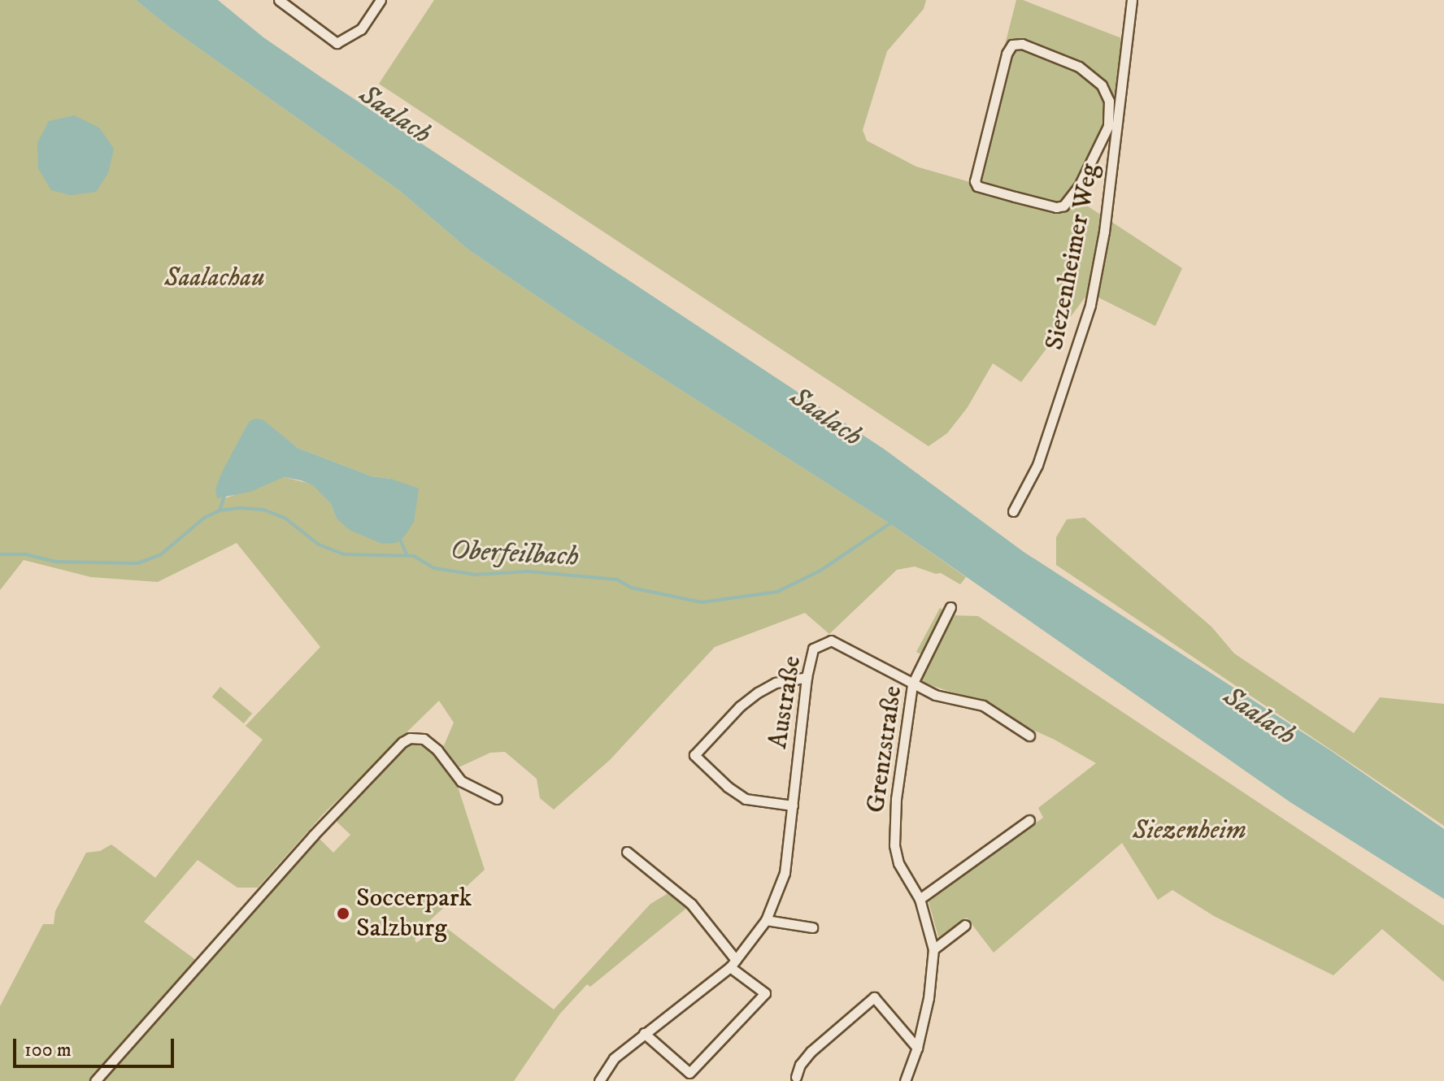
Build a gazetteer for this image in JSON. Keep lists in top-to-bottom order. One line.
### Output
{"streets":{"street":["Siezenheimer Weg","Austraße","Grenzstraße"]},"crossings":[["Austraße","Grenzstraße"]],"water":["Saalach","Oberfeilbach"],"parks":["Saalachau","Siezenheim"],"places":["Soccerpark Salzburg"],"scale_bar":"100 m"}
